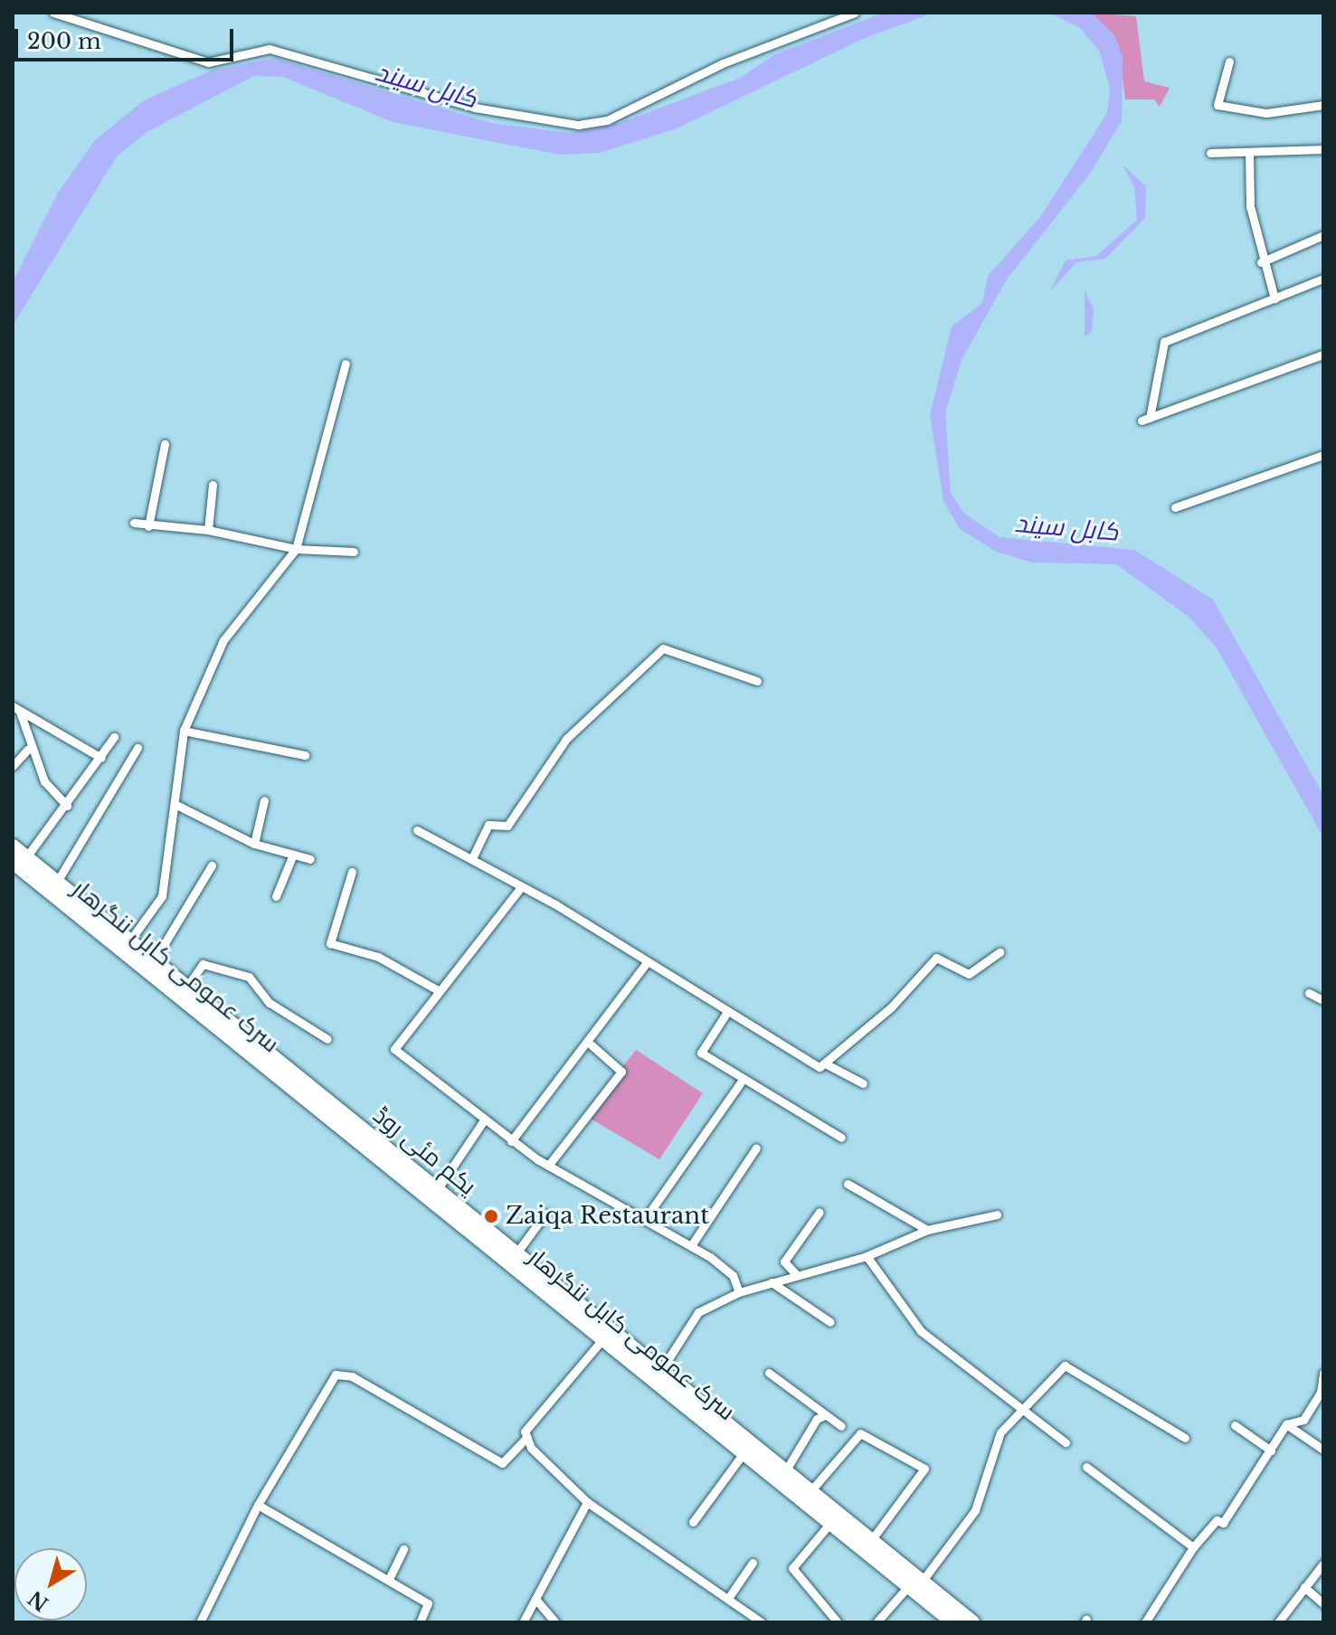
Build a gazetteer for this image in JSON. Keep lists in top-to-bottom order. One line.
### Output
{"streets":{"highway":["سرک عمومی کابل ننگرهار","یکم مئی روڈ"]},"crossings":[["سرک عمومی کابل ننگرهار","یکم مئی روڈ"]],"water":["کابل سيند"],"places":["Zaiqa Restaurant"],"scale_bar":"200 m","north":"bottom left"}
